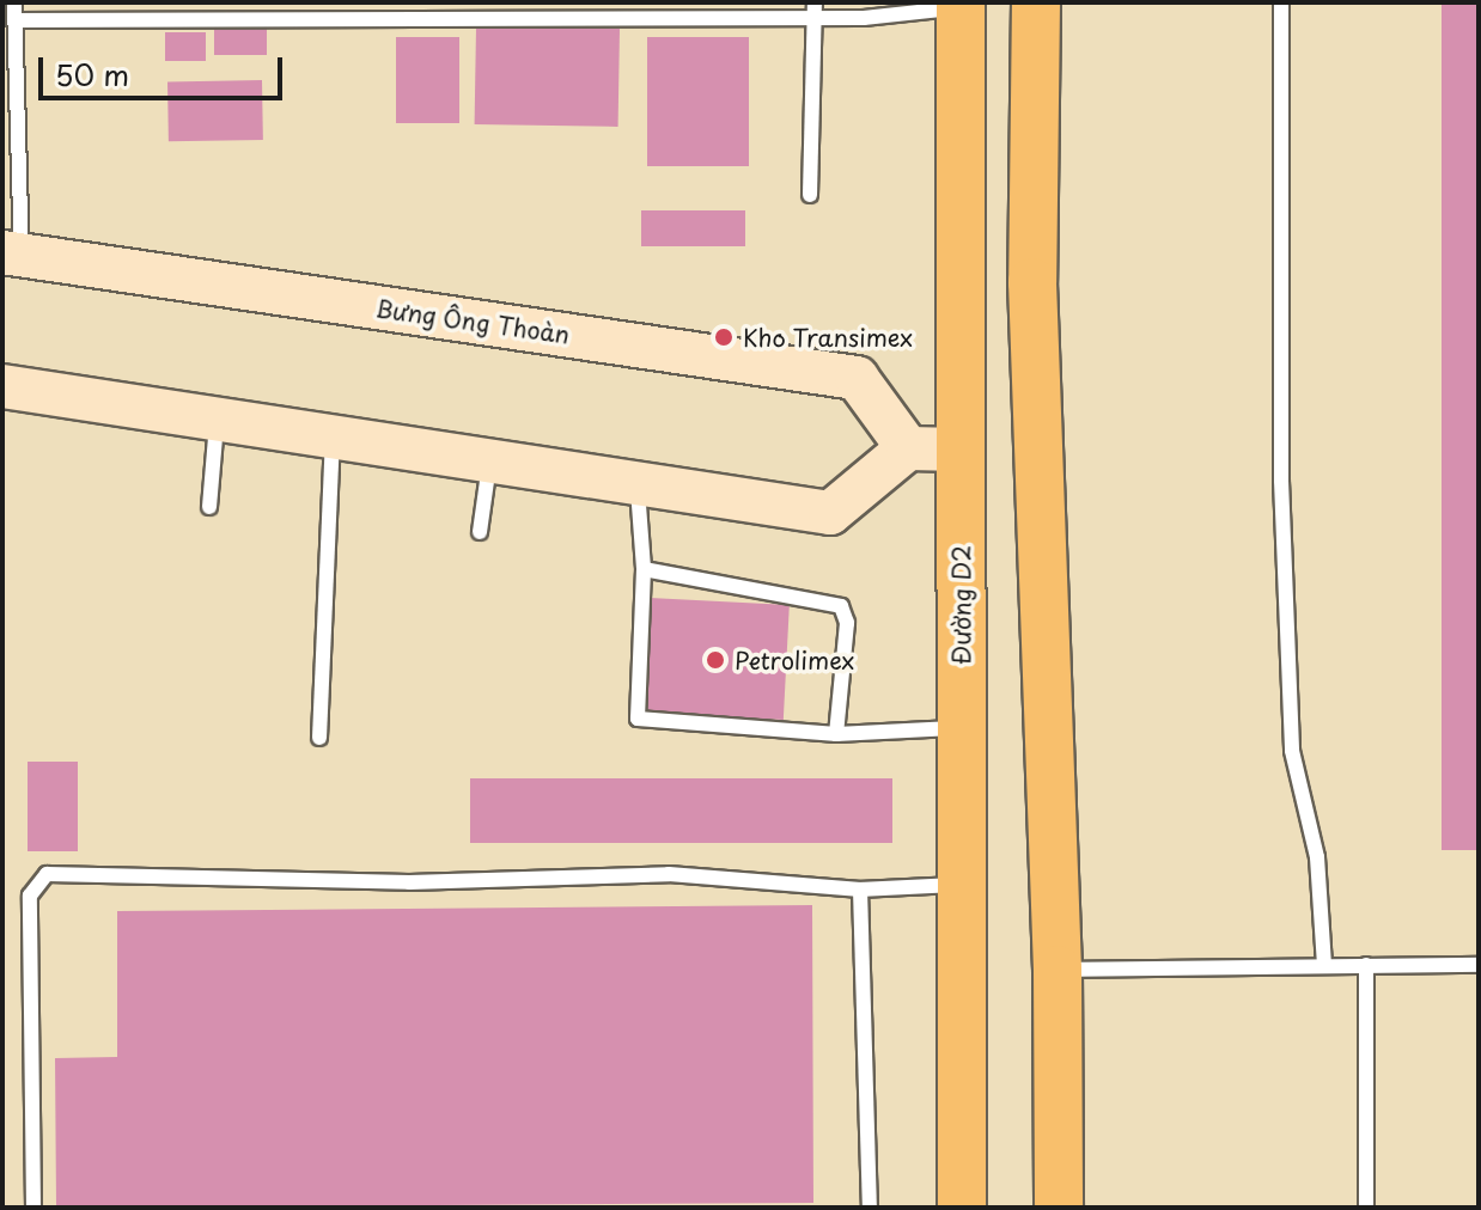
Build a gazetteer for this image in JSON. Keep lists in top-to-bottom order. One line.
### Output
{"streets":{"main road":["Đường D2"],"street":["Bưng Ông Thoàn"]},"places":["Kho Transimex","Petrolimex"],"scale_bar":"50 m"}
